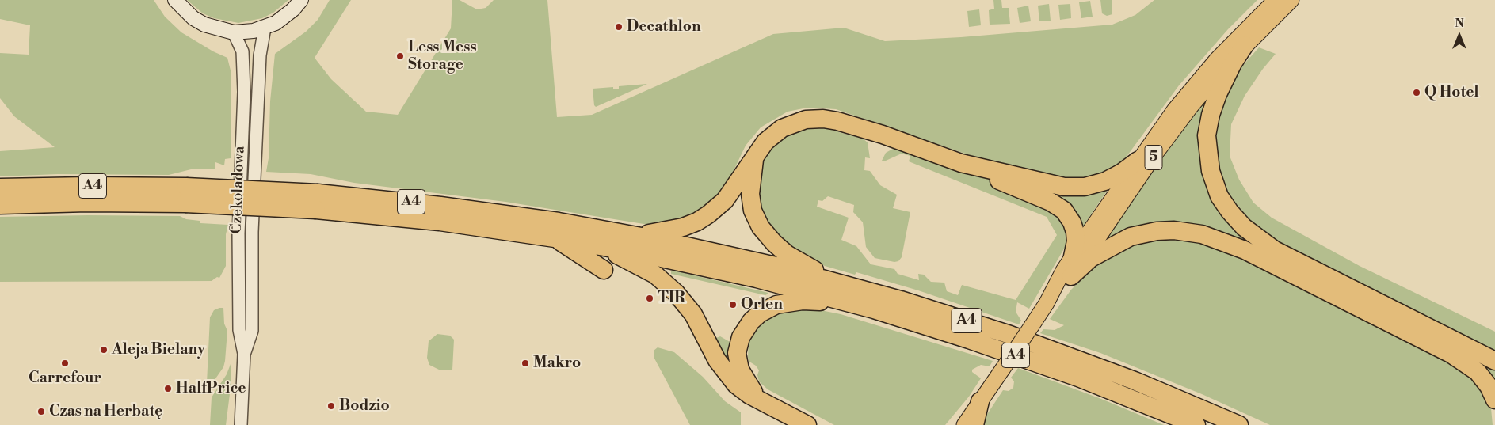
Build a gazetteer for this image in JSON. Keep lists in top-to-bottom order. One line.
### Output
{"streets":{"highway":["A4","А4"],"main road":["5"],"street":["Czekoladowa"]},"crossings":[["A4","А4"]],"places":["Decathlon","Less Mess Storage","Q Hotel","TIR","Orlen","Aleja Bielany","Carrefour","Makro","HalfPrice","Bodzio","Czas na Herbatę"],"north":"top"}
